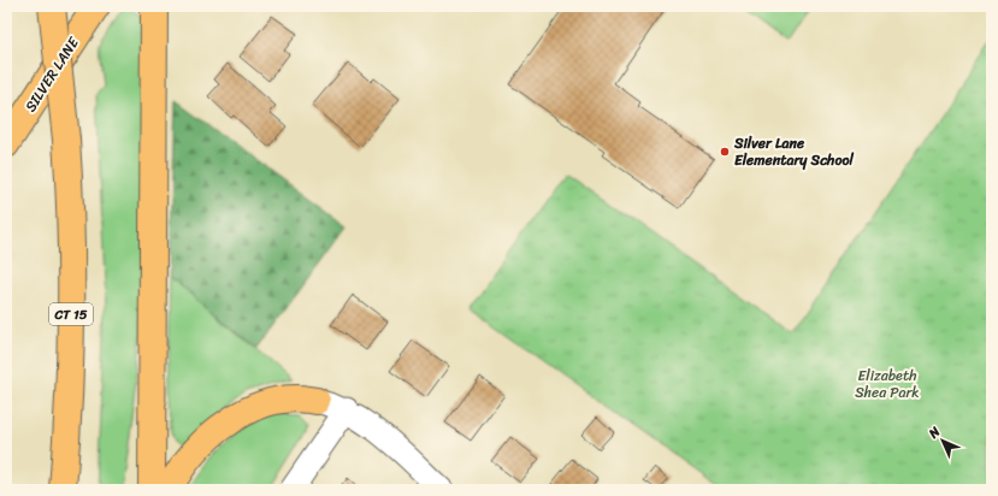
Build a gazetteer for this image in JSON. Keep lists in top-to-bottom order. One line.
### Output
{"streets":{"main road":["SILVER LANE","CT 15"]},"parks":["Elizabeth Shea Park"],"places":["Silver Lane Elementary School"],"north":"top left"}
